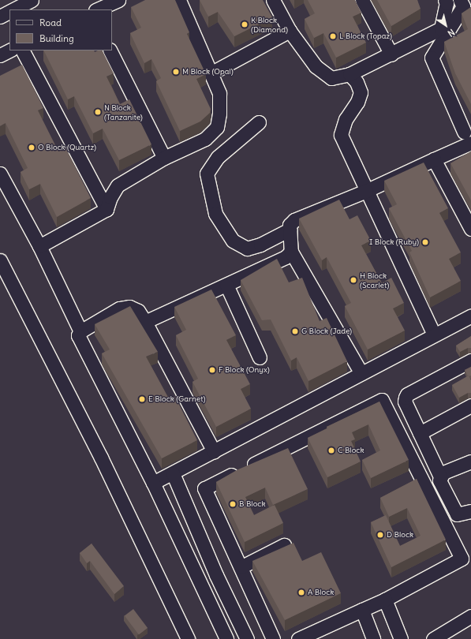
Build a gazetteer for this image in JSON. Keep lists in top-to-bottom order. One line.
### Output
{"places":["K Block (Diamond)","L Block (Topaz)","M Block (Opal)","N Block (Tanzanite)","O Block (Quartz)","I Block (Ruby)","H Block (Scarlet)","G Block (Jade)","F Block (Onyx)","E Block (Garnet)","C Block","B Block","D Block","A Block"],"legend":["Road","Building"],"north":"bottom right"}
